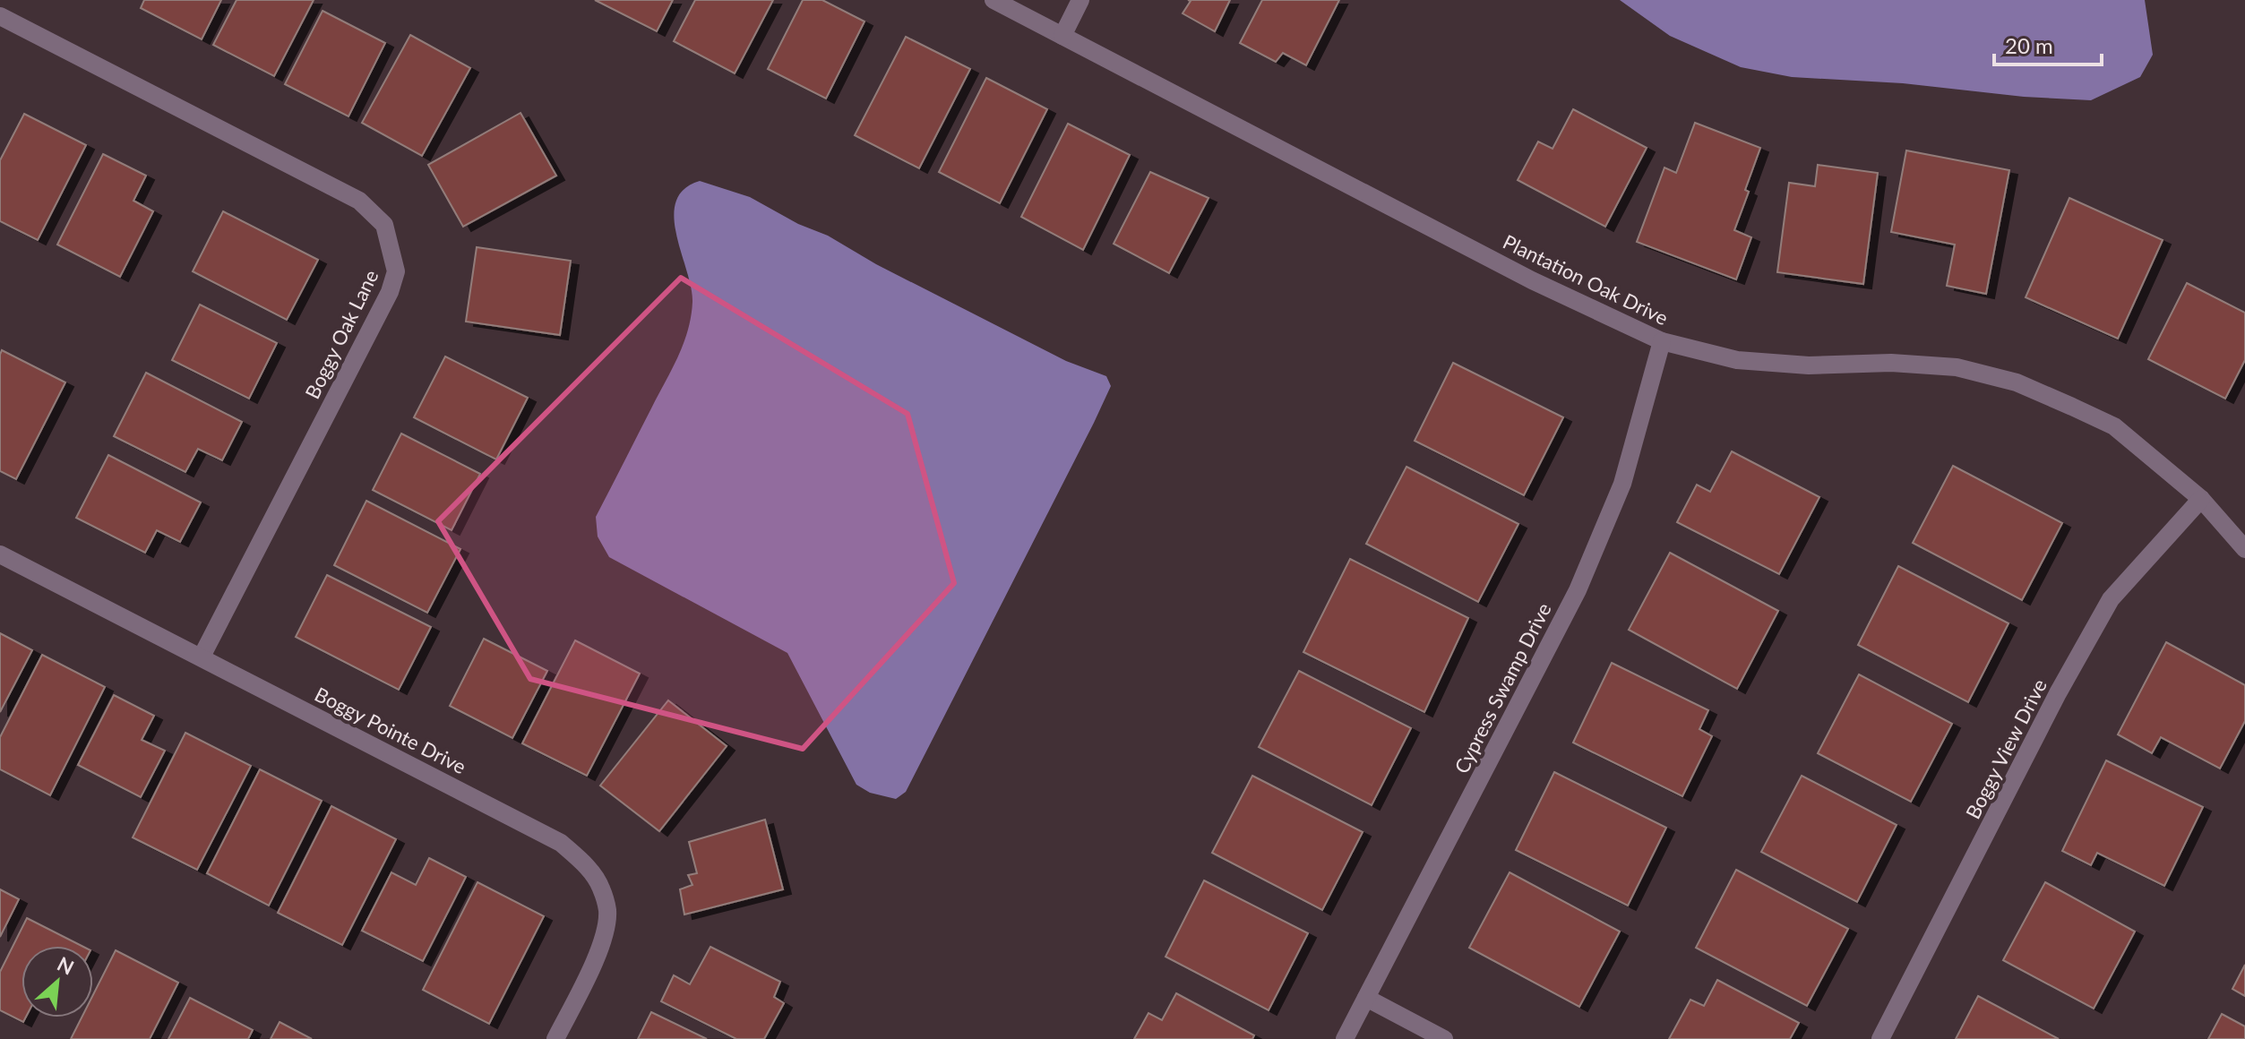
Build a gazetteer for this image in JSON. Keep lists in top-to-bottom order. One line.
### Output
{"streets":{"street":["Plantation Oak Drive","Boggy Oak Lane","Cypress Swamp Drive","Boggy Pointe Drive","Boggy View Drive"]},"crossings":[["Plantation Oak Drive","Cypress Swamp Drive"],["Plantation Oak Drive","Boggy View Drive"],["Boggy Oak Lane","Boggy Pointe Drive"]],"scale_bar":"20 m","north":"top right"}
